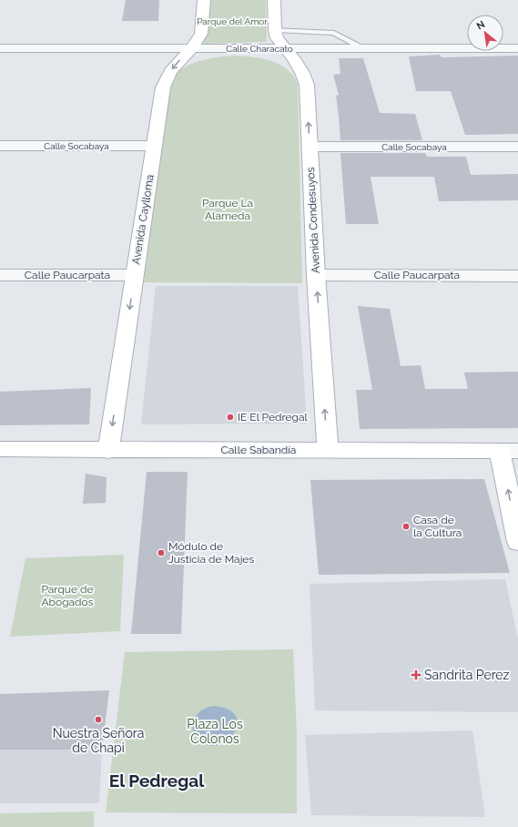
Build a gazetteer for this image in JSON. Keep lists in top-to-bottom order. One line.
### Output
{"streets":{"main road":["Avenida Caylloma","Avenida Condesuyos","Calle Sabandía"],"street":["Calle Characato","Calle Socabaya","Calle Paucarpata"]},"crossings":[["Calle Characato","Avenida Caylloma"],["Calle Characato","Avenida Condesuyos"],["Calle Socabaya","Avenida Caylloma"],["Calle Socabaya","Avenida Condesuyos"],["Avenida Caylloma","Calle Paucarpata"],["Avenida Caylloma","Calle Sabandía"],["Avenida Condesuyos","Calle Paucarpata"],["Avenida Condesuyos","Calle Sabandía"]],"one_way":["Avenida Caylloma","Avenida Condesuyos"],"districts":["El Pedregal"],"parks":["Parque del Amor","Parque La Alameda","Parque de Abogados","Plaza Los Colonos"],"places":{"other":["IE El Pedregal","Casa de la Cultura","Módulo de Justicia de Majes","Nuestra Señora de Chapi"],"health":["Sandrita Perez"]},"north":"top left"}
